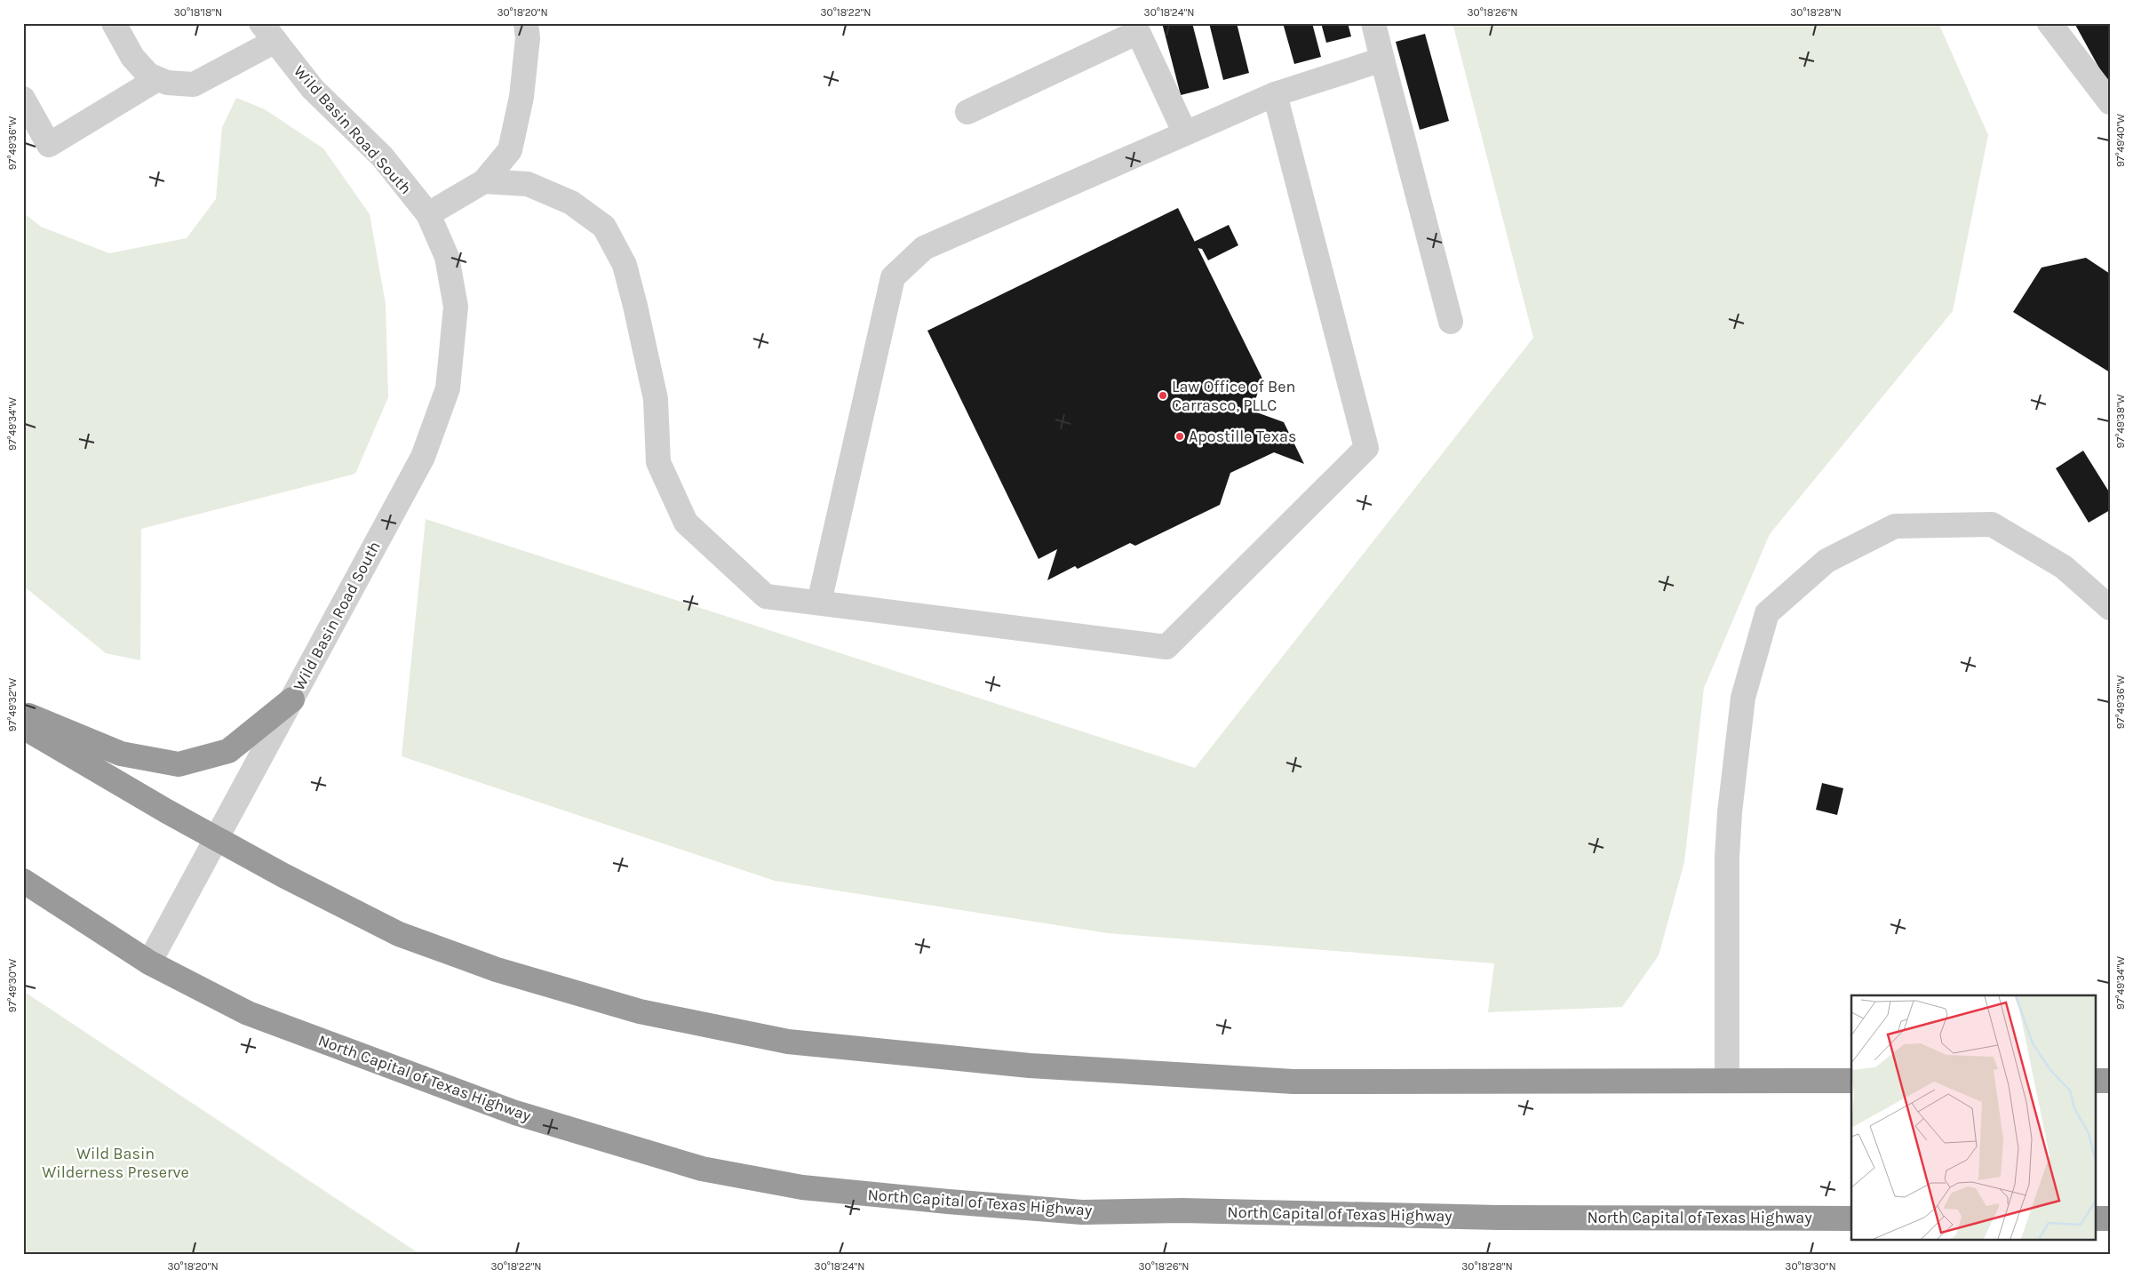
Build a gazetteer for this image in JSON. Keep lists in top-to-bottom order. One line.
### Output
{"streets":{"highway":["North Capital of Texas Highway"],"street":["Wild Basin Road South"]},"crossings":[["Wild Basin Road South","North Capital of Texas Highway"]],"parks":["Wild Basin Wilderness Preserve"],"places":["Law Office of Ben Carrasco, PLLC","Apostille Texas"],"coordinates":["30°18'18\"N","30°18'20\"N","30°18'22\"N","30°18'24\"N","30°18'26\"N","30°18'28\"N","97°49'40\"W","97°49'36\"W","97°49'38\"W","97°49'34\"W","97°49'32\"W","97°49'30\"W","30°18'30\"N"]}
